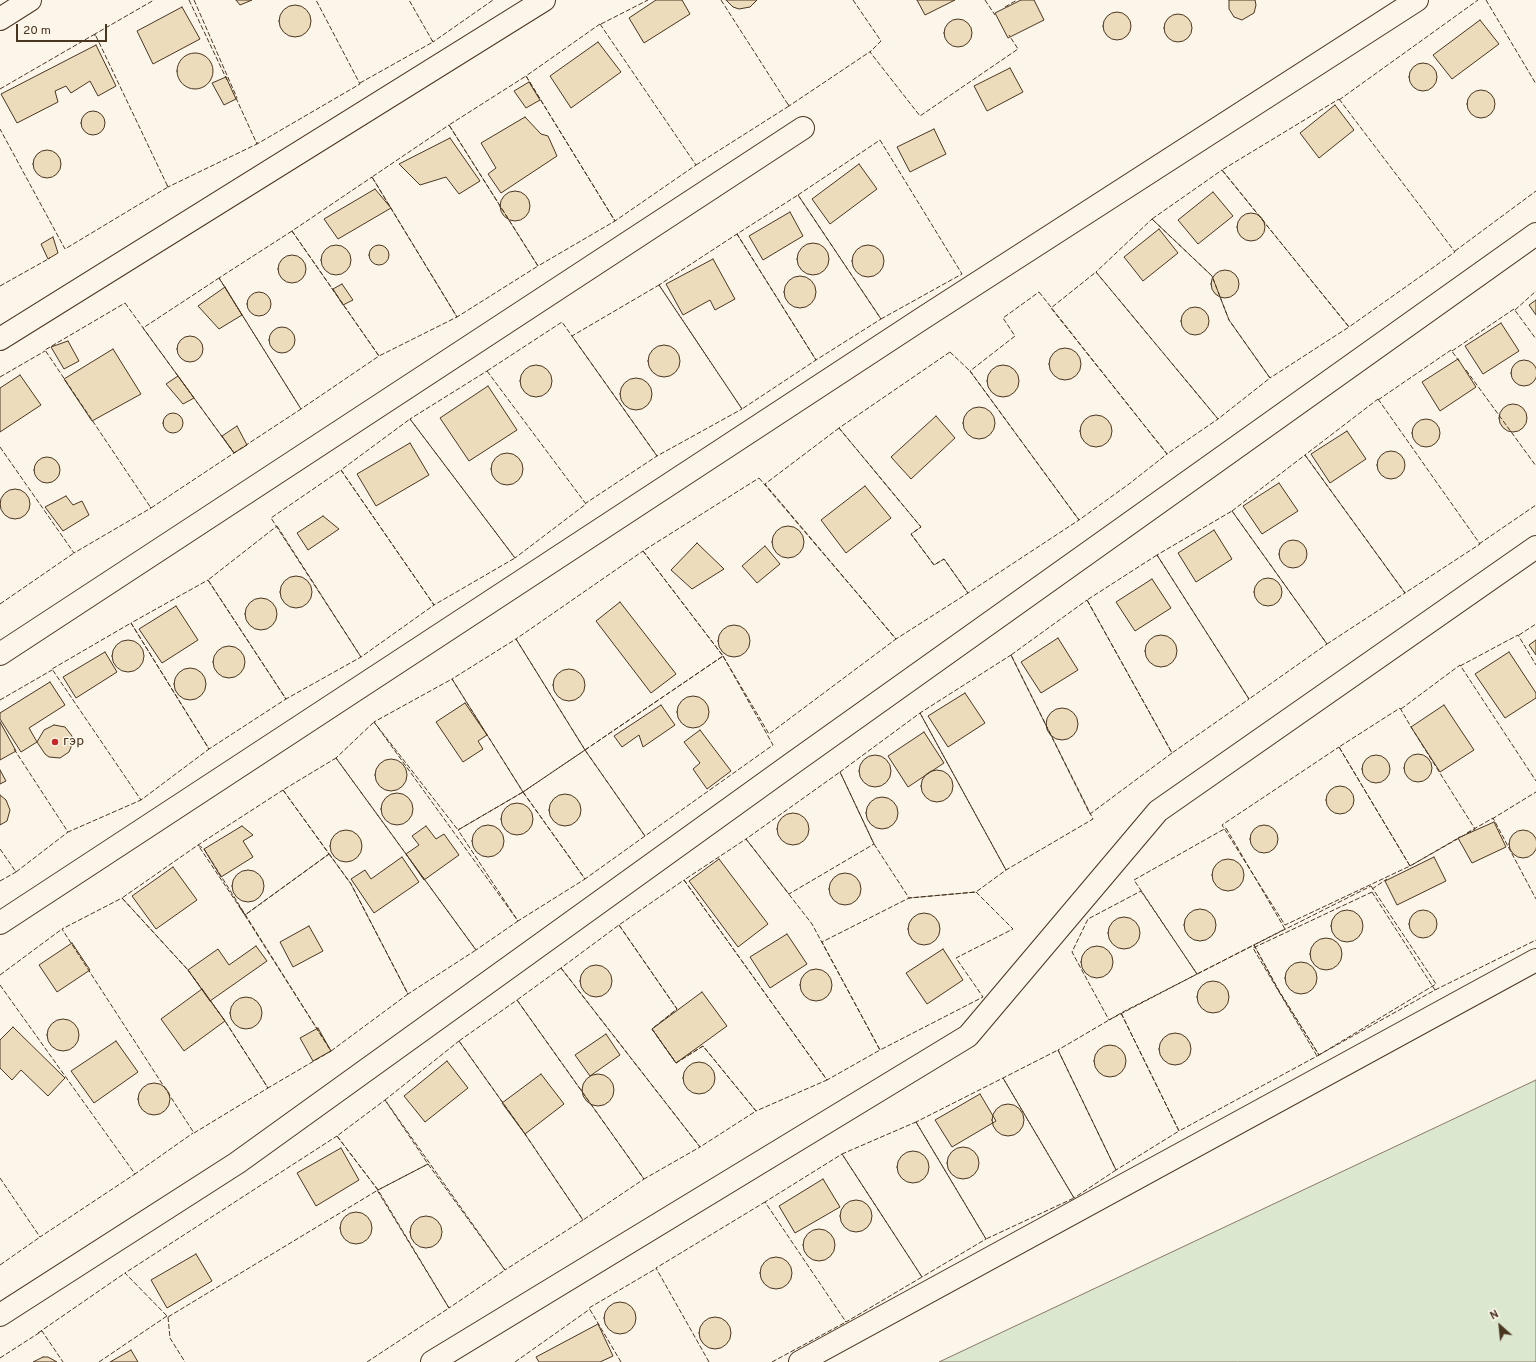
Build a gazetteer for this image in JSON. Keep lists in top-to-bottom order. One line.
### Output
{"places":["гэр"],"scale_bar":"20 m","north":"top left"}
